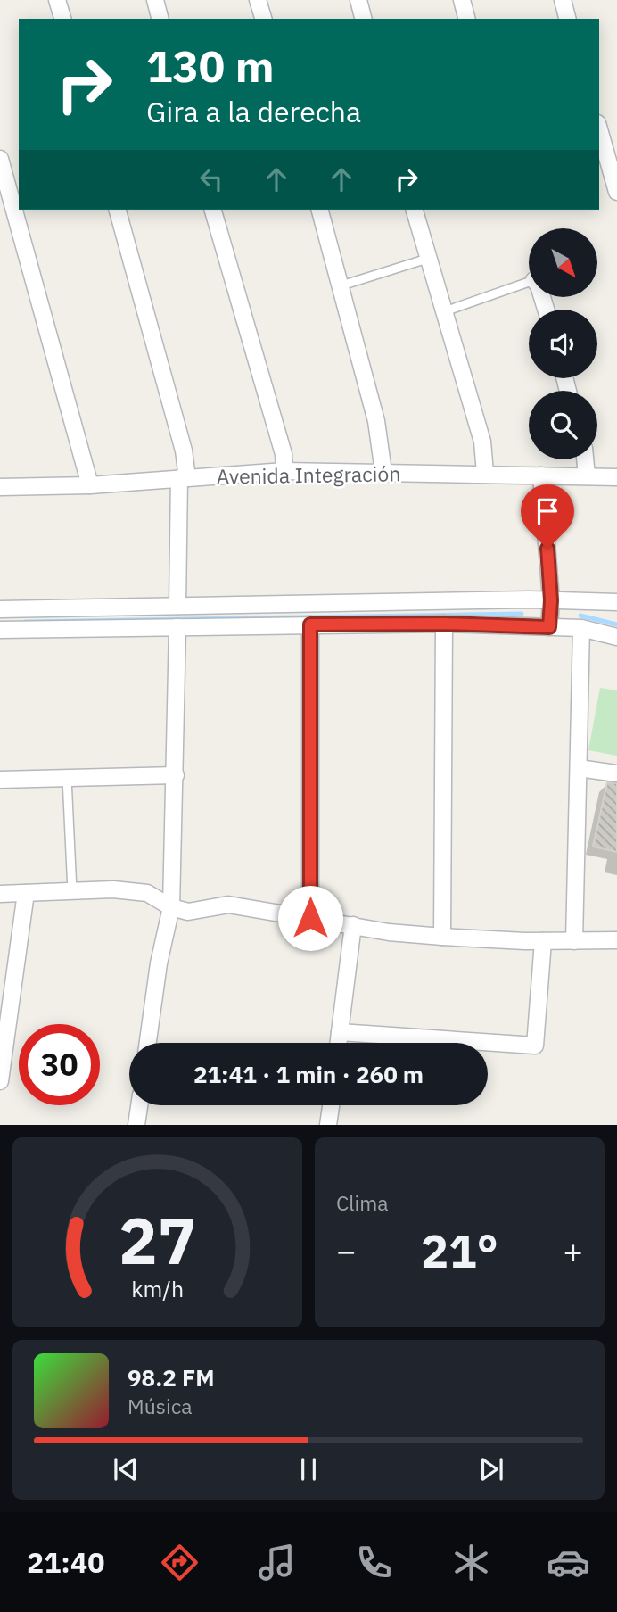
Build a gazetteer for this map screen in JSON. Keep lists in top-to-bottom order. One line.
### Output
{"streets":{"street":["Avenida Integración"]},"north":"bottom right","page":{"turn":["130 m","Gira a la derecha"],"limit":"30","trip":"21:41 · 1 min · 260 m","tile":"Clima","heat":["−","21°","+"],"song":["98.2 FM","Música"],"tabs":"21:40","gauge":["27","km/h"]}}
